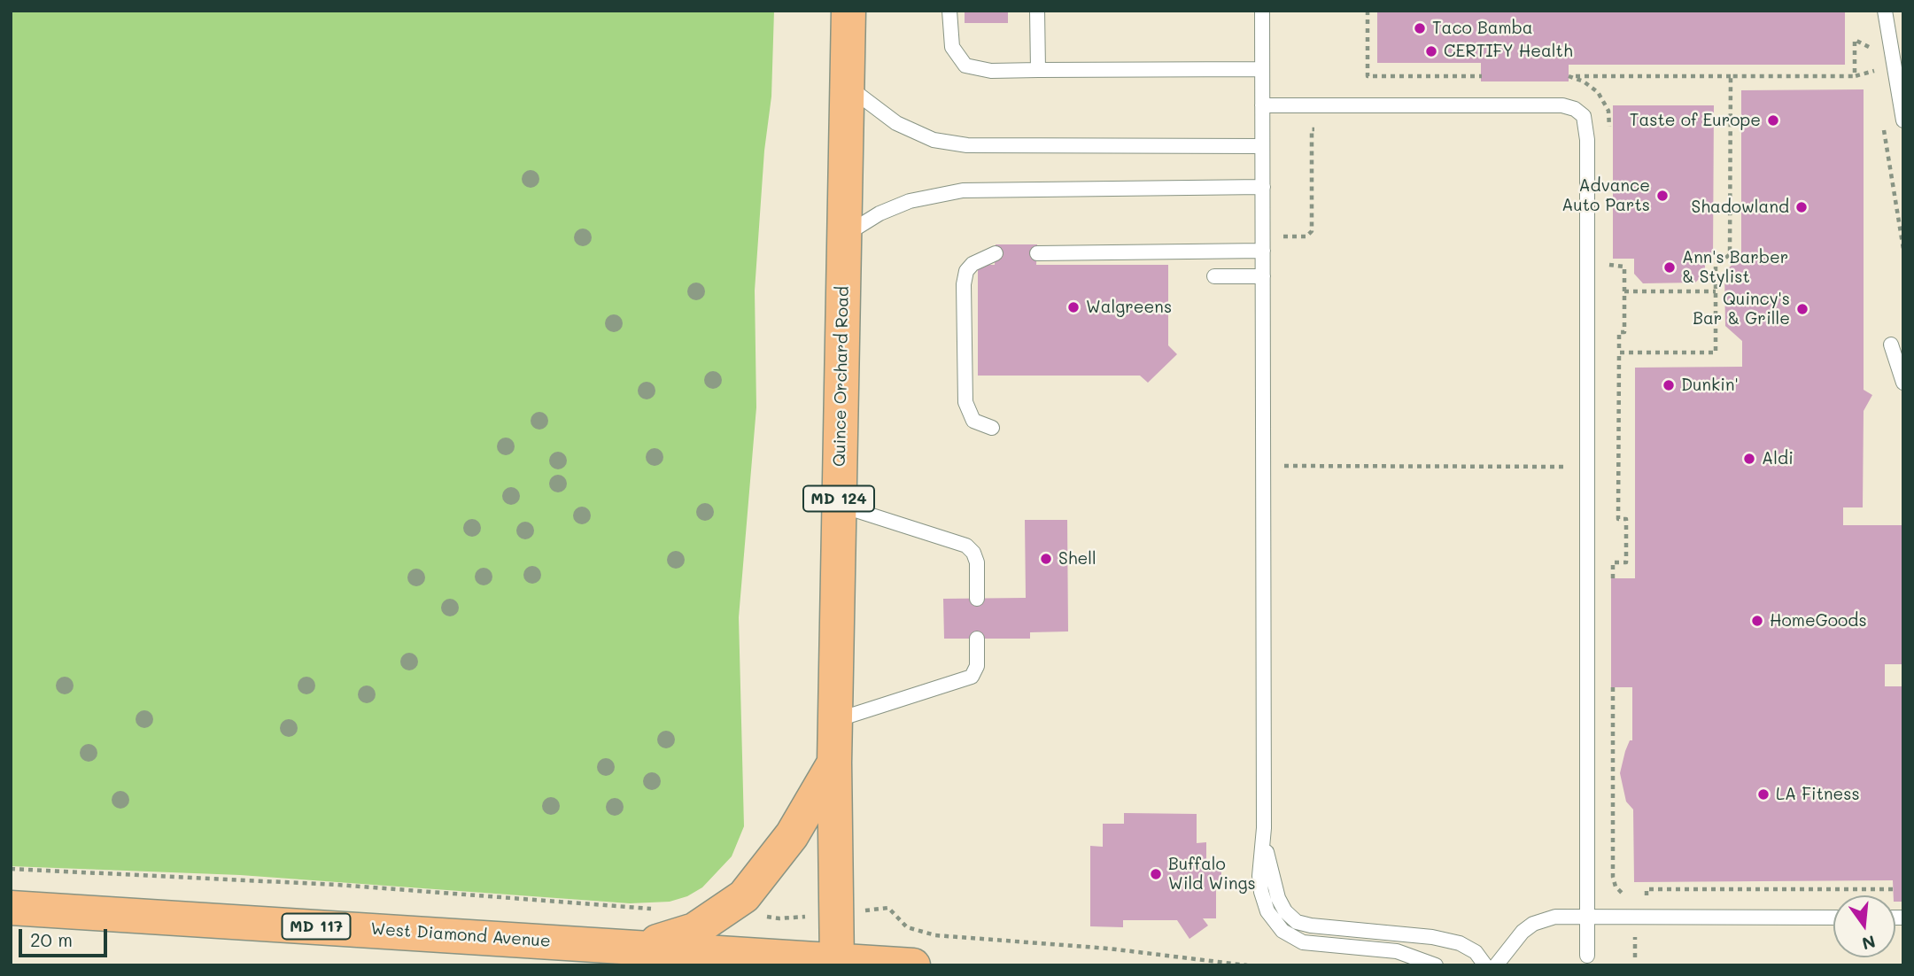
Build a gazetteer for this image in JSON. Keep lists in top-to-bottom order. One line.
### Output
{"streets":{"main road":["Quince Orchard Road","MD 124","MD 117","West Diamond Avenue"]},"crossings":[["Quince Orchard Road","MD 117"],["Quince Orchard Road","West Diamond Avenue"],["MD 117","West Diamond Avenue"]],"places":["Taco Bamba","CERTIFY Health","Taste of Europe","Advance Auto Parts","Shadowland","Ann's Barber & Stylist","Walgreens","Quincy's Bar & Grille","Dunkin'","Aldi","Shell","HomeGoods","LA Fitness","Buffalo Wild Wings"],"scale_bar":"20 m","north":"bottom"}
